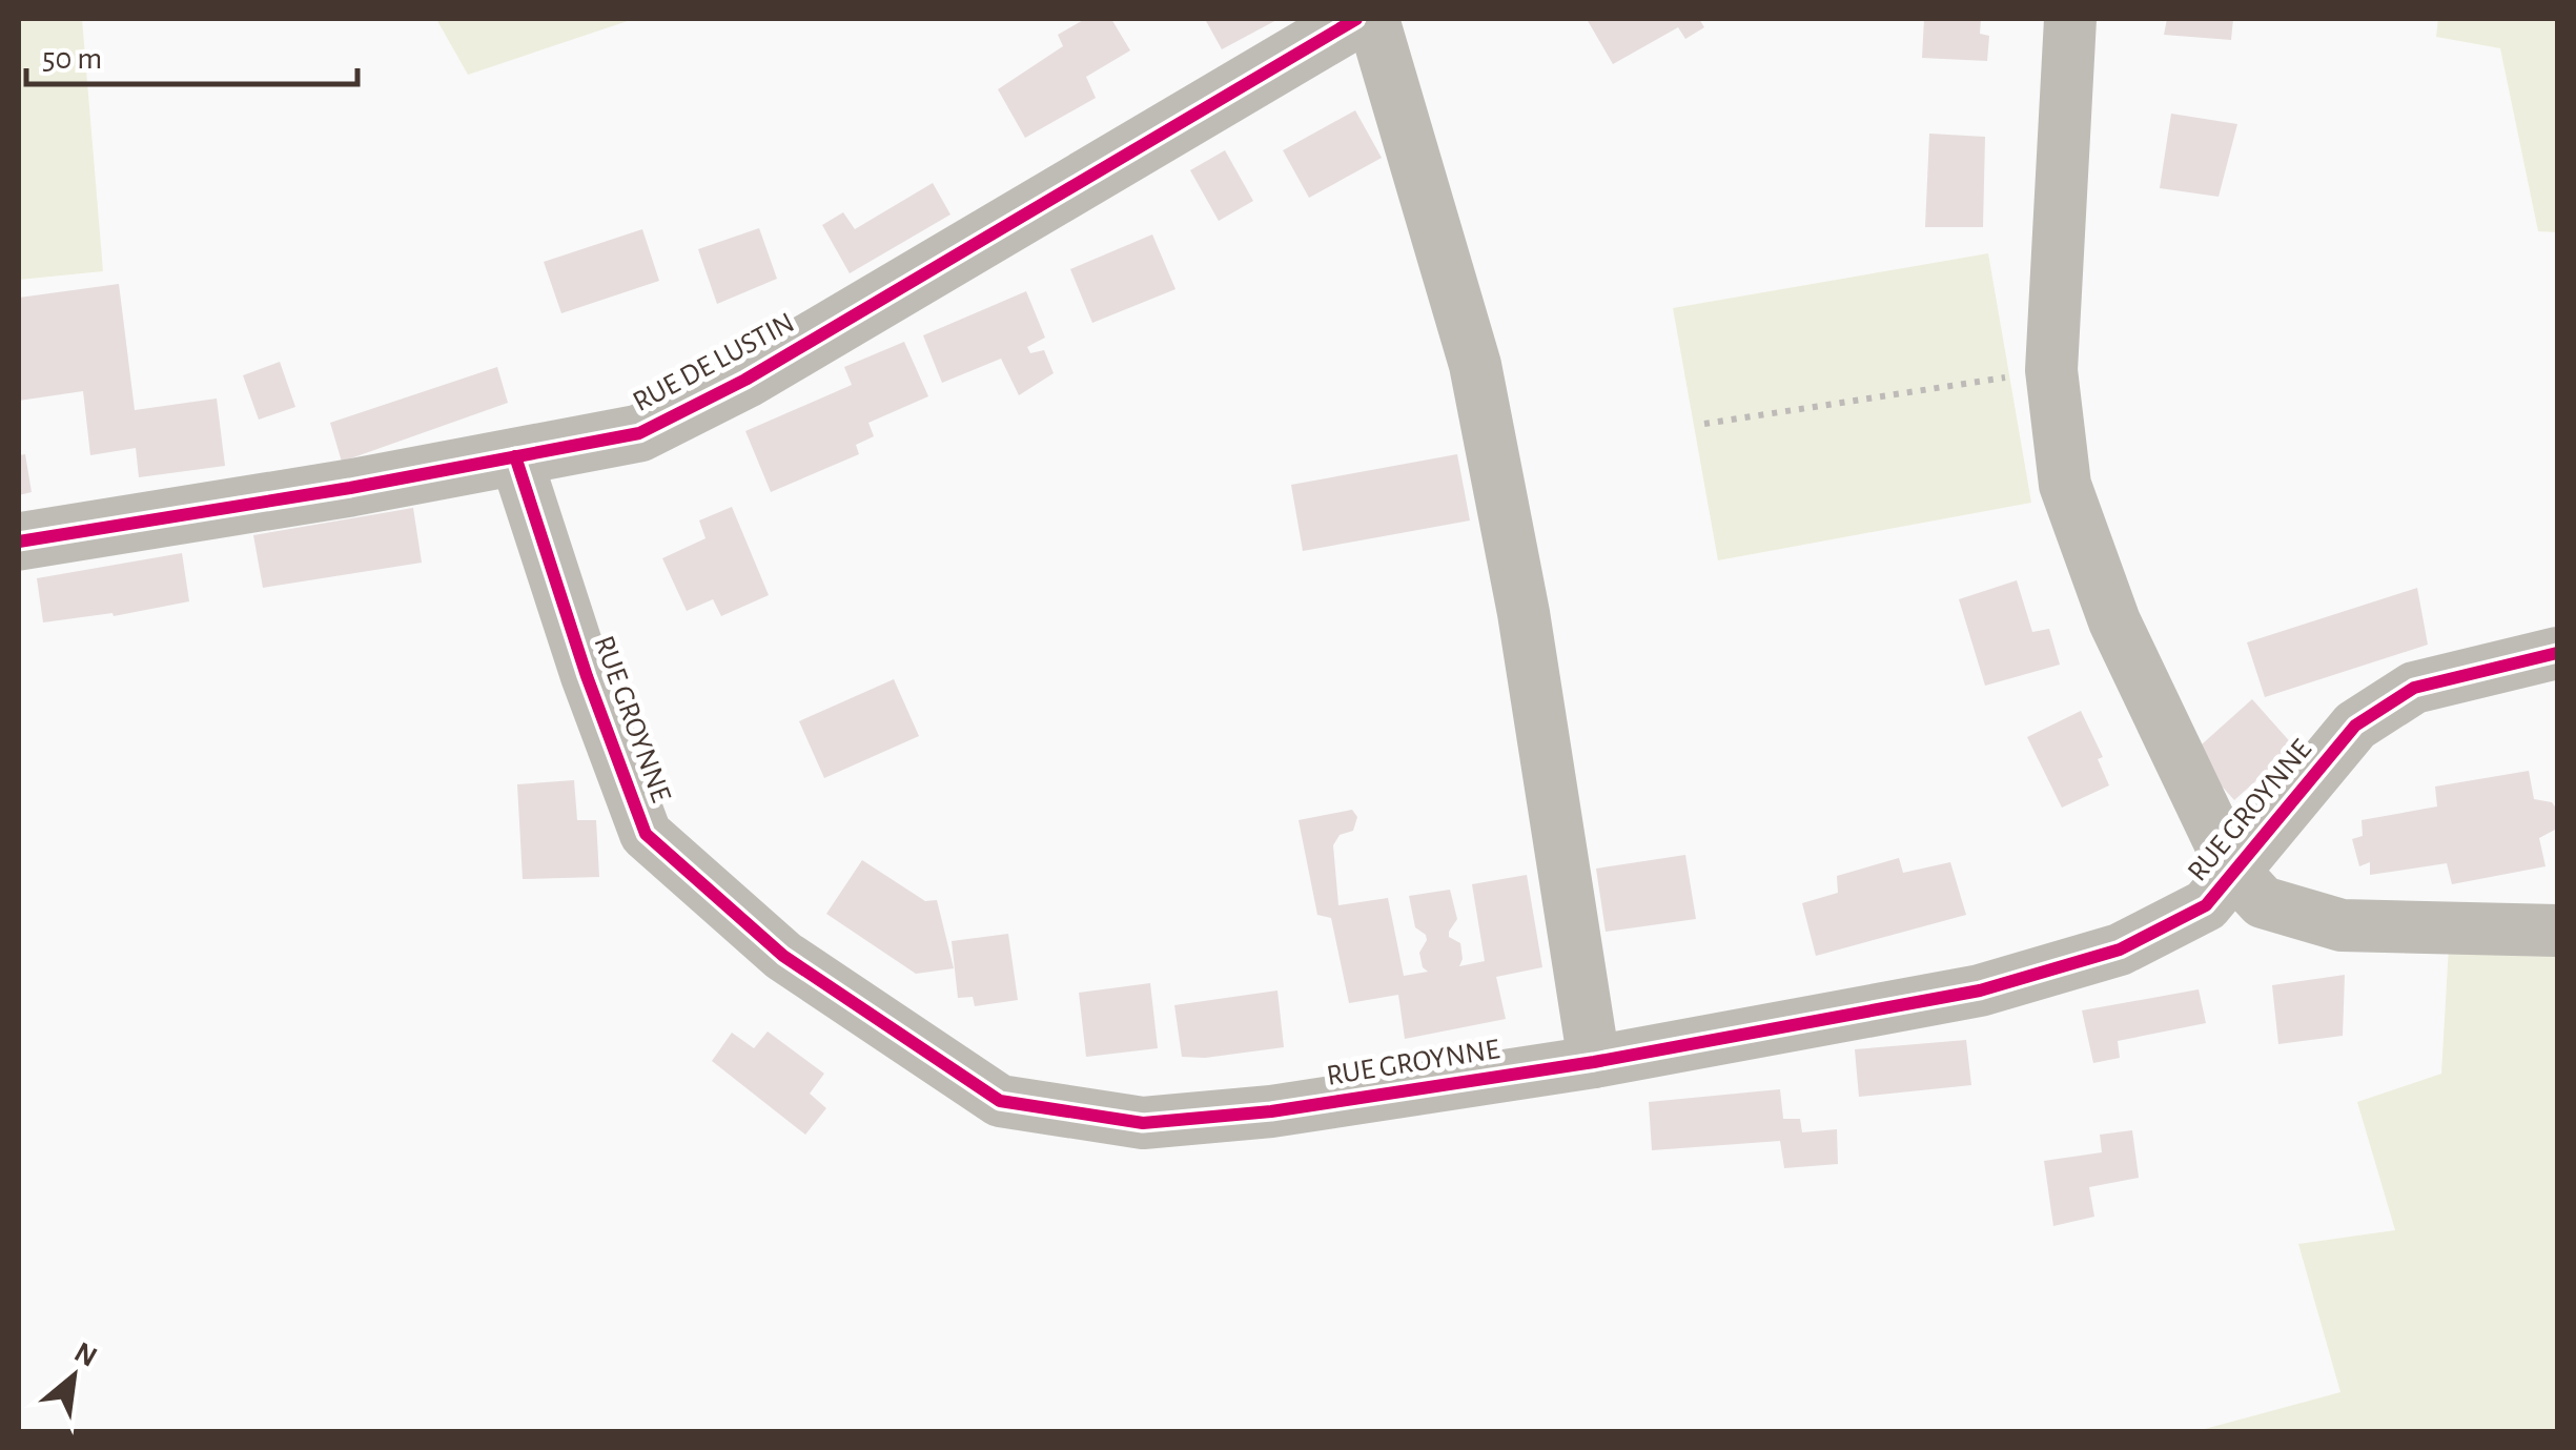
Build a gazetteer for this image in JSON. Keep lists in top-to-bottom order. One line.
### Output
{"streets":{"street":["RUE DE LUSTIN","RUE GROYNNE"]},"crossings":[["RUE DE LUSTIN","RUE GROYNNE"]],"scale_bar":"50 m","north":"top right"}
